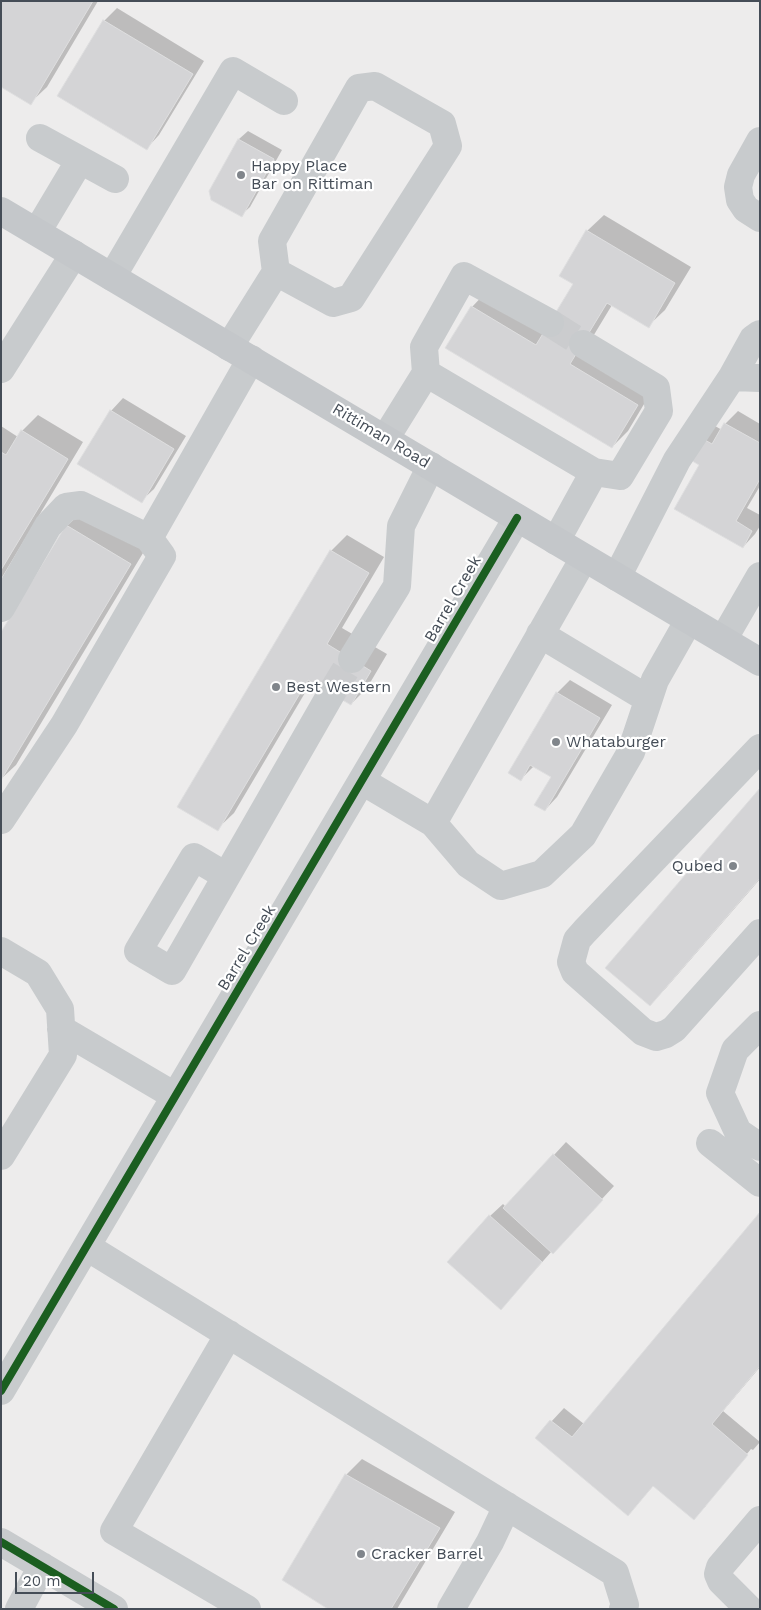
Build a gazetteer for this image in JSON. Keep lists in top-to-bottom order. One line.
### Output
{"streets":{"main road":["Rittiman Road"],"street":["Barrel Creek"]},"crossings":[["Rittiman Road","Barrel Creek"]],"places":["Happy Place Bar on Rittiman","Best Western","Whataburger","Qubed","Cracker Barrel"],"scale_bar":"20 m"}
